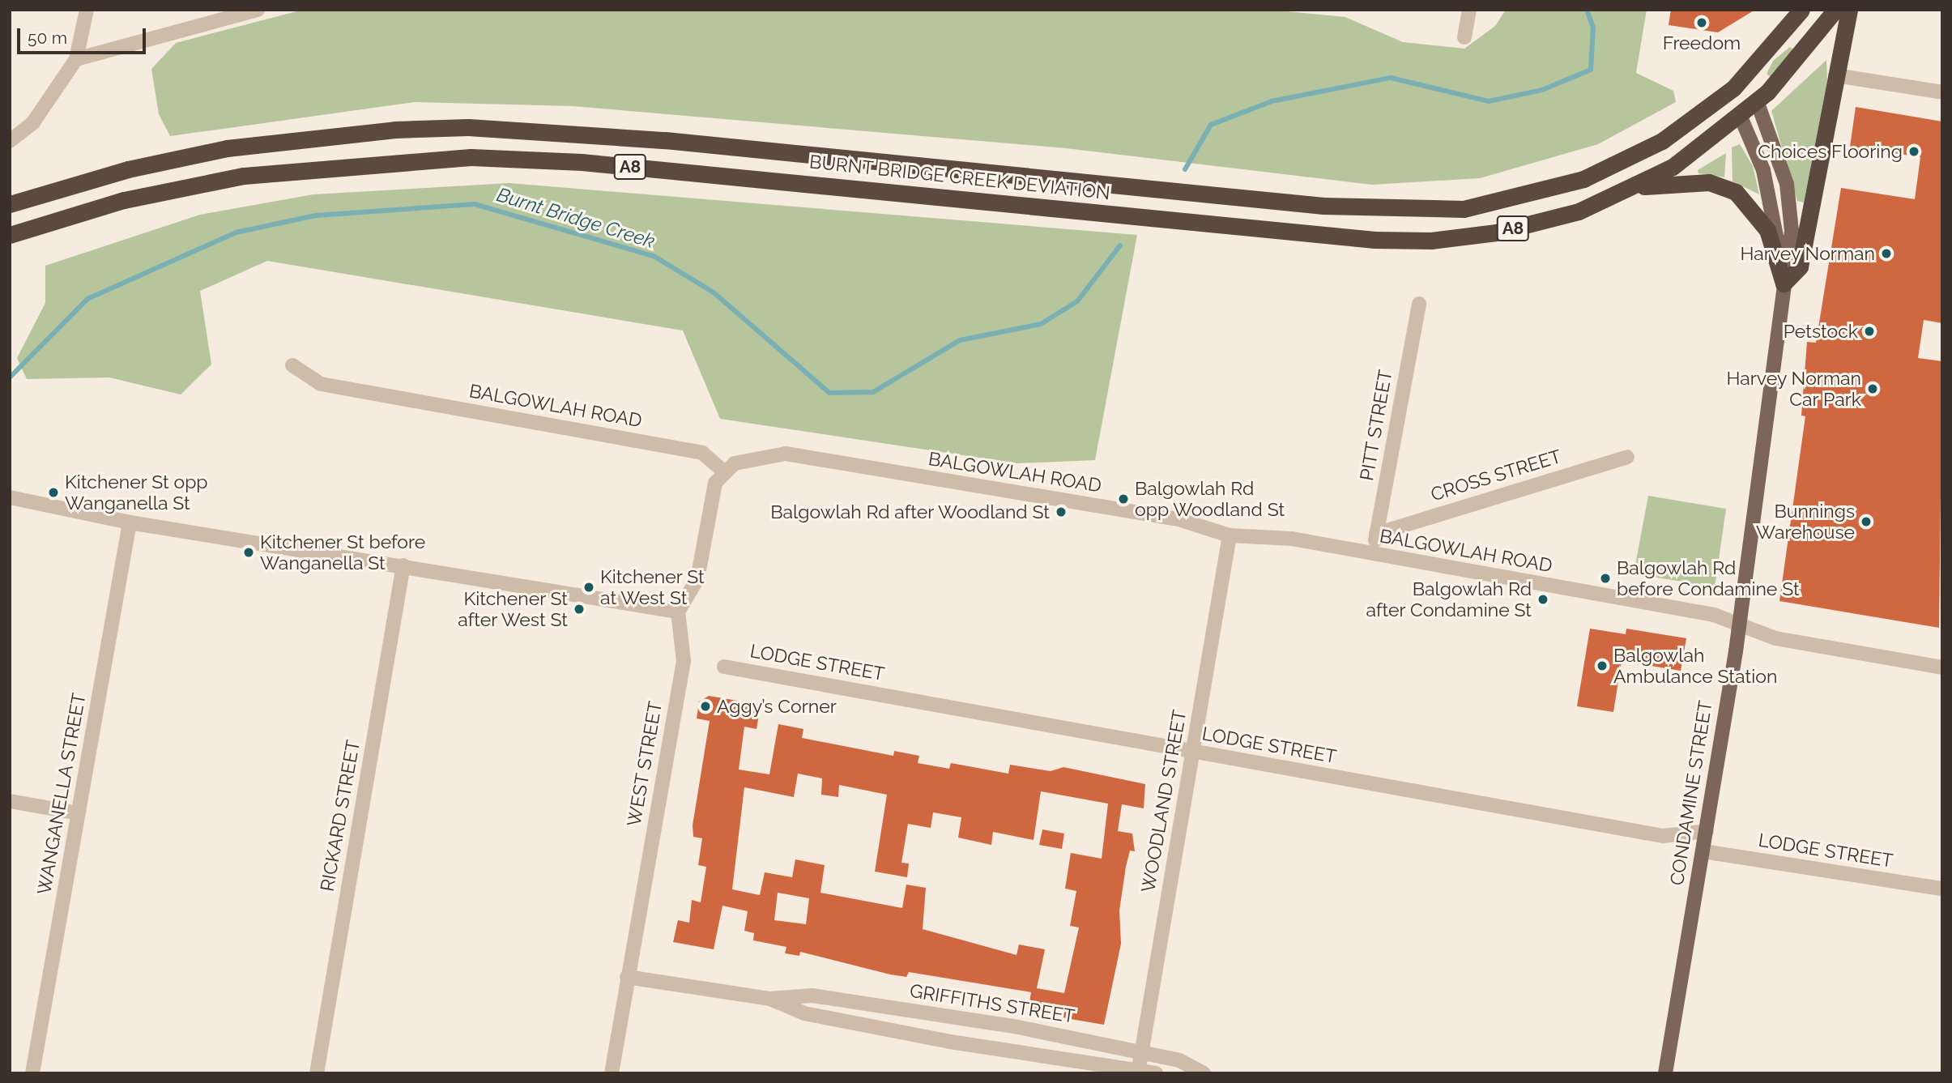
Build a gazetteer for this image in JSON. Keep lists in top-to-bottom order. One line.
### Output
{"streets":{"highway":["A8","BURNT BRIDGE CREEK DEVIATION","CONDAMINE STREET"],"street":["BALGOWLAH ROAD","PITT STREET","CROSS STREET","LODGE STREET","WEST STREET","WANGANELLA STREET","WOODLAND STREET","RICKARD STREET","GRIFFITHS STREET"]},"crossings":[["A8","BURNT BRIDGE CREEK DEVIATION"],["A8","CONDAMINE STREET"],["BURNT BRIDGE CREEK DEVIATION","CONDAMINE STREET"],["BALGOWLAH ROAD","PITT STREET"],["BALGOWLAH ROAD","CONDAMINE STREET"],["BALGOWLAH ROAD","WOODLAND STREET"],["PITT STREET","CROSS STREET"],["LODGE STREET","CONDAMINE STREET"],["LODGE STREET","WOODLAND STREET"],["WEST STREET","GRIFFITHS STREET"],["WOODLAND STREET","GRIFFITHS STREET"]],"water":["Burnt Bridge Creek"],"places":["Freedom","Choices Flooring","Harvey Norman","Petstock","Harvey Norman Car Park","Kitchener St opp Wanganella St","Balgowlah Rd opp Woodland St","Balgowlah Rd after Woodland St","Bunnings Warehouse","Kitchener St before Wanganella St","Balgowlah Rd before Condamine St","Kitchener St at West St","Balgowlah Rd after Condamine St","Kitchener St after West St","Balgowlah Ambulance Station","Aggy’s Corner"],"scale_bar":"50 m"}
